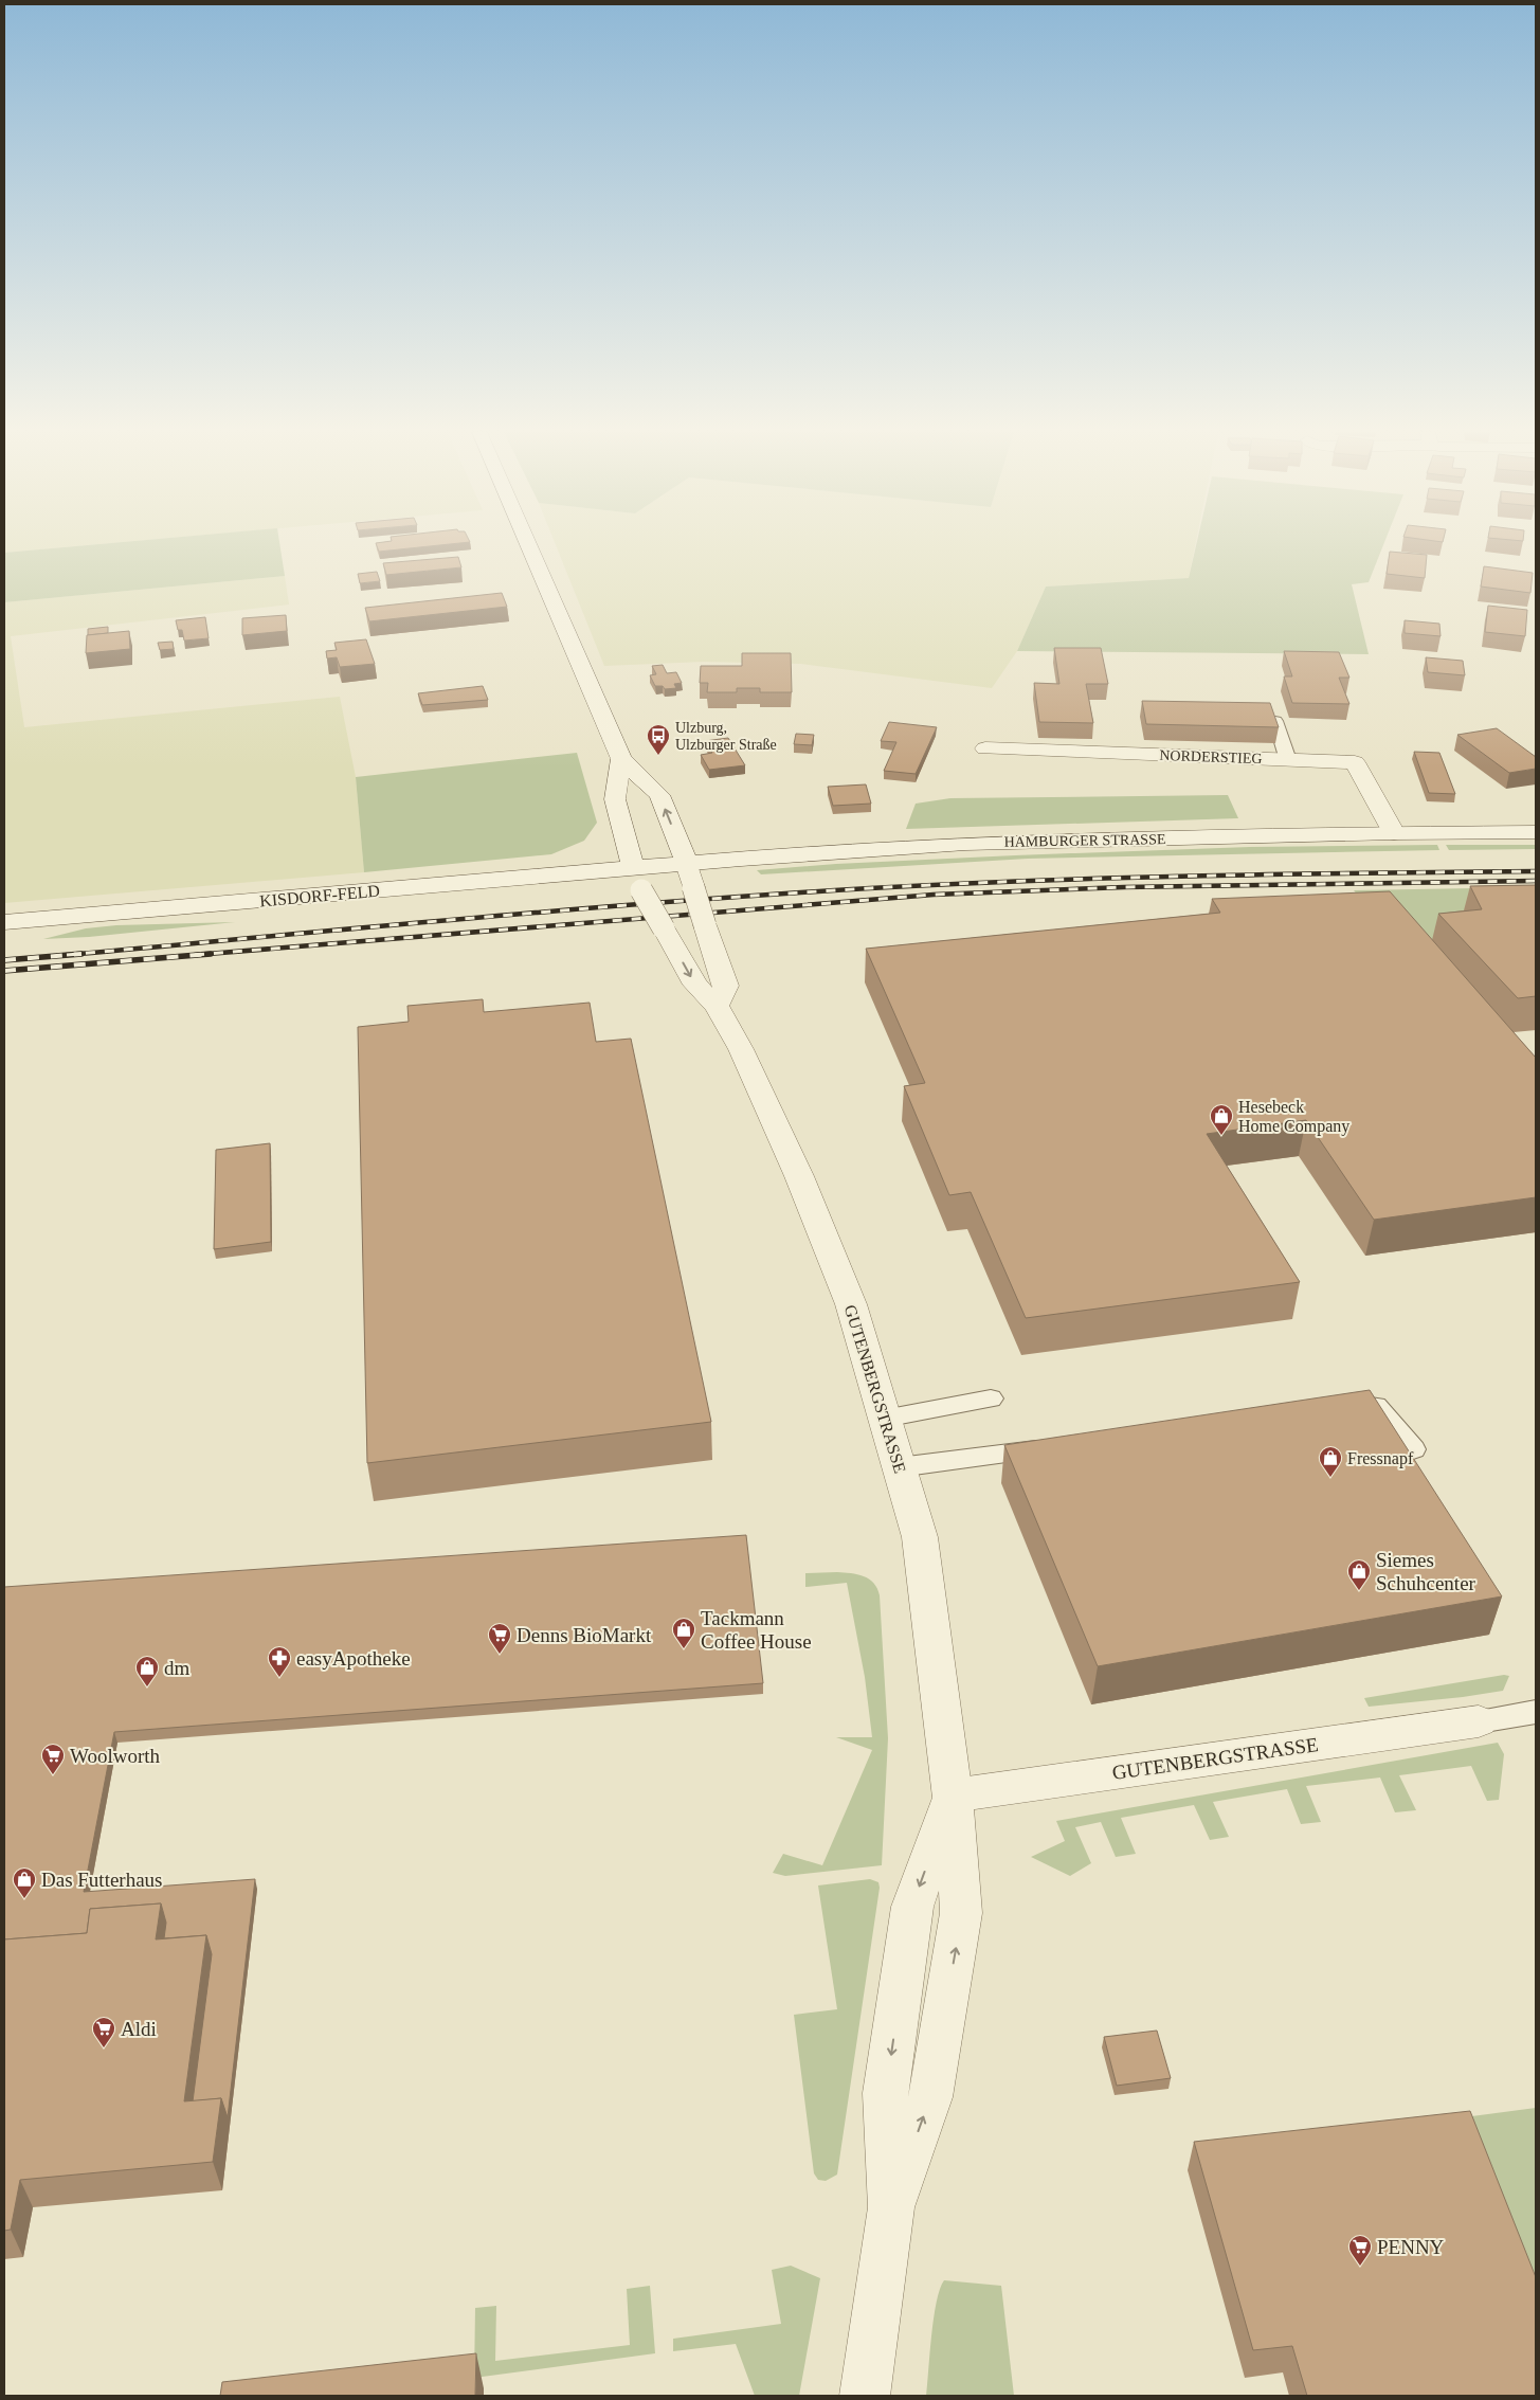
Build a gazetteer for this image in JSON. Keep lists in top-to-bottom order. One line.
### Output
{"streets":{"main road":["NORDERSTIEG","HAMBURGER STRASSE","KISDORF-FELD","GUTENBERGSTRASSE"]},"crossings":[["NORDERSTIEG","HAMBURGER STRASSE"],["HAMBURGER STRASSE","KISDORF-FELD"],["HAMBURGER STRASSE","GUTENBERGSTRASSE"],["KISDORF-FELD","GUTENBERGSTRASSE"]],"places":{"bus stop":["Ulzburg, Ulzburger Straße"],"shop":["Hesebeck Home Company","Fressnapf","Siemes Schuhcenter","Tackmann Coffee House","dm","Das Futterhaus"],"supermarket":["Denns BioMarkt","Woolworth","Aldi","PENNY"],"pharmacy":["easyApotheke"]}}
